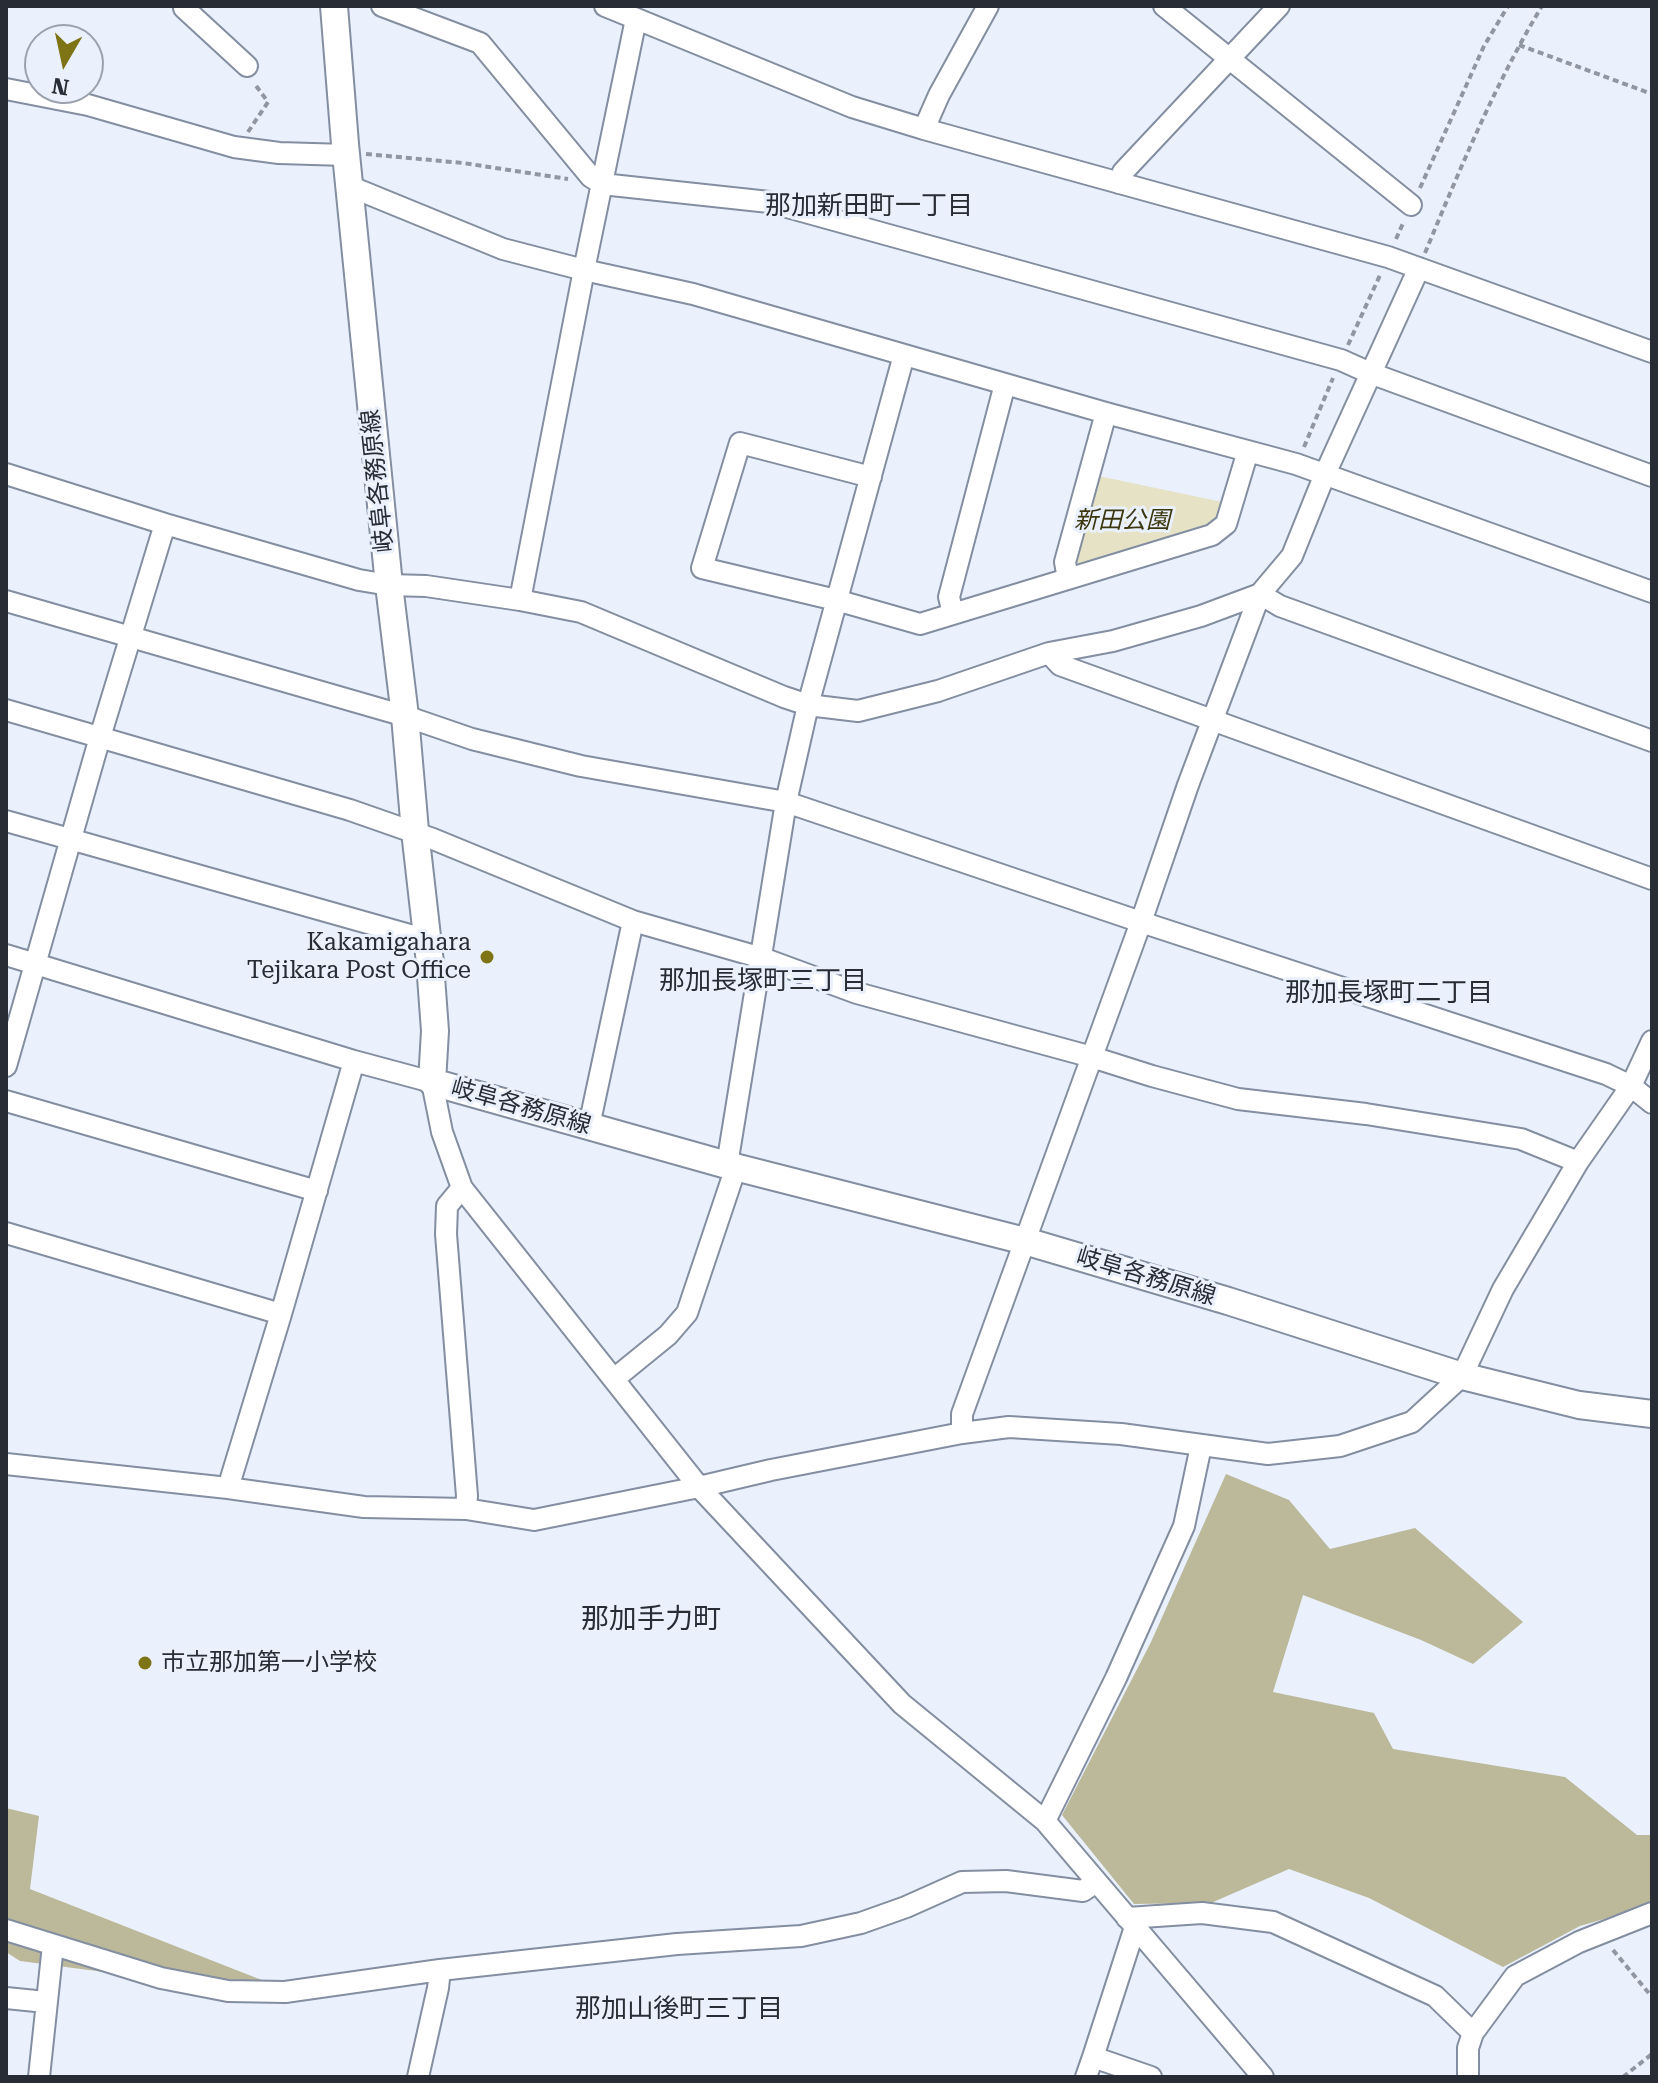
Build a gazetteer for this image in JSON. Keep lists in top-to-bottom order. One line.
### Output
{"streets":{"main road":["岐阜各務原線"]},"districts":["那加新田町一丁目","那加長塚町三丁目","那加長塚町二丁目","那加手力町","那加山後町三丁目"],"parks":["新田公園"],"places":["Kakamigahara Tejikara Post Office","市立那加第一小学校"],"north":"bottom"}
